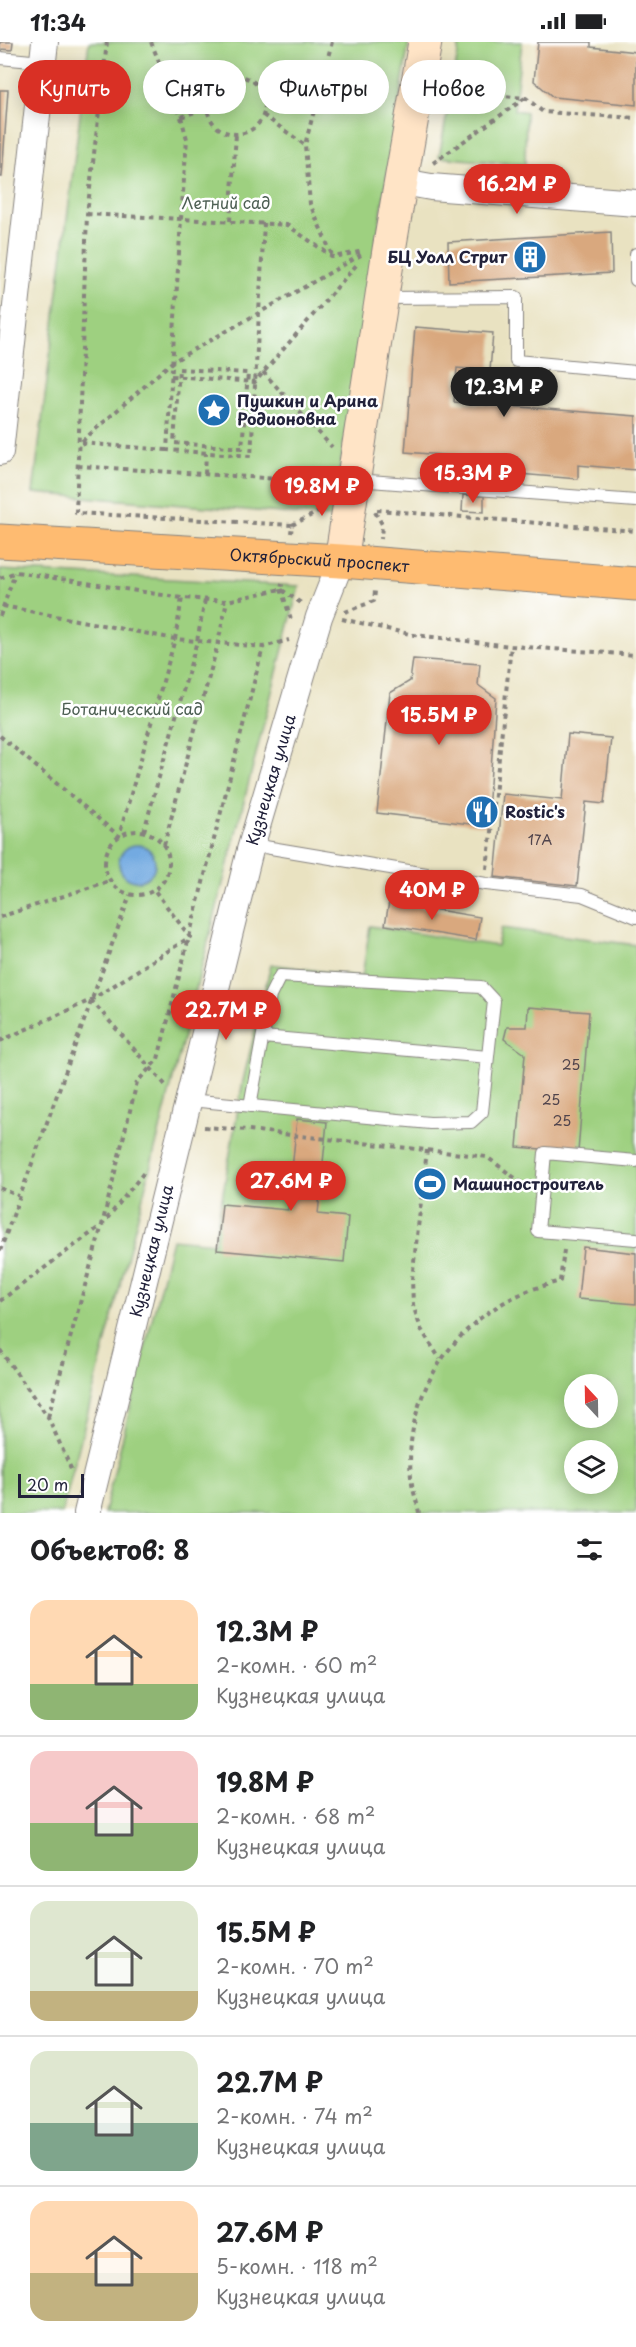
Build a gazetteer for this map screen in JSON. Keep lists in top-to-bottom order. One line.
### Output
{"streets":{"main road":["Октябрьский проспект"],"street":["Кузнецкая улица"]},"crossings":[["Октябрьский проспект","Кузнецкая улица"]],"parks":["Летний сад","Ботанический сад"],"places":{"building":["БЦ Уолл Стрит"],"place":["Пушкин и Арина Родионовна"],"restaurant":["Rostic's"],"sports":["Машиностроитель"]},"house_numbers":["17А","25","25","25"],"scale_bar":"20 m","north":"top","page":{"status":"11:34","chip":["Купить","Снять","Фильтры","Новое"],"price":["16.2M ₽","12.3M ₽","15.3M ₽","19.8M ₽","15.5M ₽","40M ₽","22.7M ₽","27.6M ₽"],"scale":"20 m","heading":"Объектов: 8","list":[{"name":"12.3M ₽","note":"2-комн. · 60 m² · Кузнецкая улица"},{"name":"19.8M ₽","note":"2-комн. · 68 m² · Кузнецкая улица"},{"name":"15.5M ₽","note":"2-комн. · 70 m² · Кузнецкая улица"},{"name":"22.7M ₽","note":"2-комн. · 74 m² · Кузнецкая улица"},{"name":"27.6M ₽","note":"5-комн. · 118 m² · Кузнецкая улица"}]}}
